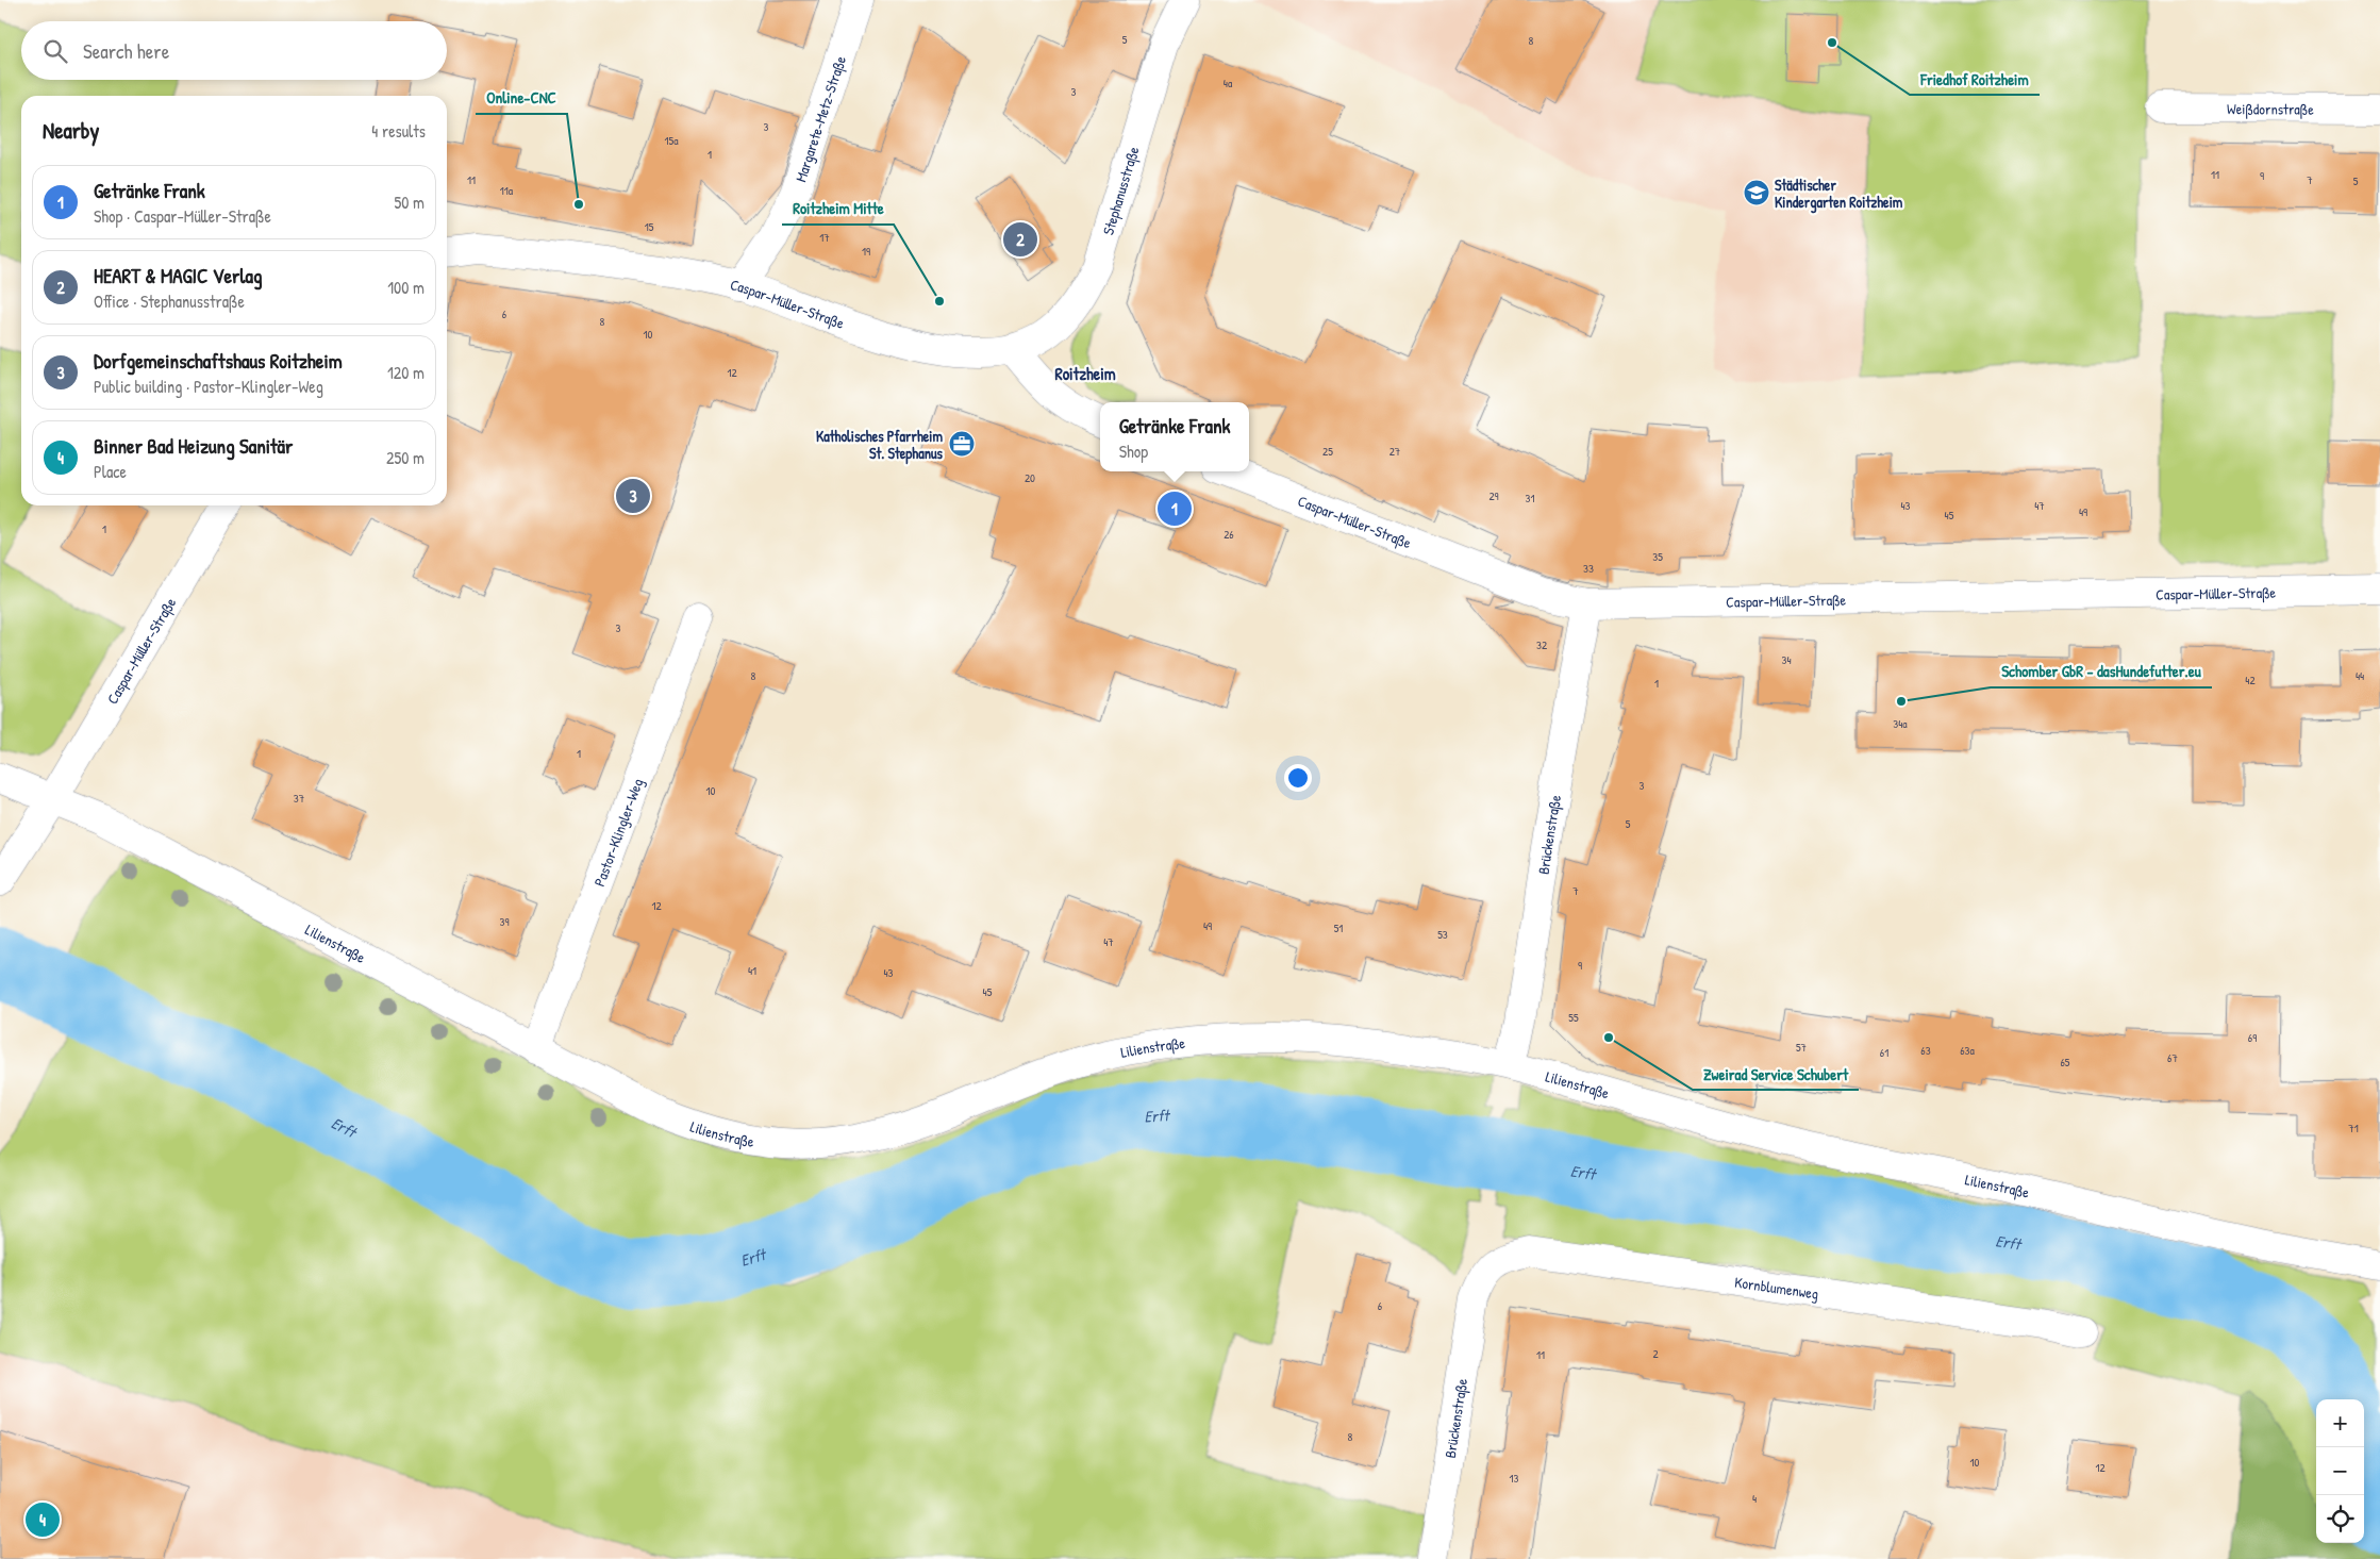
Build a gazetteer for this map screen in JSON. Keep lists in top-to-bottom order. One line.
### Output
{"streets":{"street":["Weißdornstraße","Margarete-Metz-Straße","Stephanusstraße","Caspar-Müller-Straße","Pastor-Klingler-Weg","Brückenstraße","Lilienstraße","Kornblumenweg"]},"crossings":[["Margarete-Metz-Straße","Caspar-Müller-Straße"],["Stephanusstraße","Caspar-Müller-Straße"],["Caspar-Müller-Straße","Brückenstraße"],["Caspar-Müller-Straße","Lilienstraße"],["Pastor-Klingler-Weg","Lilienstraße"],["Brückenstraße","Lilienstraße"],["Brückenstraße","Kornblumenweg"]],"districts":["Roitzheim"],"water":["Erft"],"places":{"other":["Friedhof Roitzheim","Online-CNC","Roitzheim Mitte","Schomber GbR - dasHundefutter.eu","Zweirad Service Schubert"],"school or university":["Städtischer Kindergarten Roitzheim"],"office":["Katholisches Pfarrheim St. Stephanus"]},"house_numbers":["5","8","4a","3","3","15a","1","11","9","11","7","5","11a","15","17","19","6","8","10","12","25","27","20","29","31","43","47","49","45","1","26","35","33","3","32","34","8","44","42","1","34a","1","3","10","37","5","7","12","39","49","51","53","47","9","41","43","45","55","69","57","63","63a","61","67","65","71","6","2","11","8","10","12","13","4"],"page":{"search":"Search here","heading":["Nearby","4 results"],"list":[{"mark":"1","name":"Getränke Frank","note":"Shop · Caspar-Müller-Straße","value":"50 m"},{"mark":"2","name":"HEART & MAGIC Verlag","note":"Office · Stephanusstraße","value":"100 m"},{"mark":"3","name":"Dorfgemeinschaftshaus Roitzheim","note":"Public building · Pastor-Klingler-Weg","value":"120 m"},{"mark":"4","name":"Binner Bad Heizung Sanitär","note":"Place","value":"250 m"}],"pins":["2","3","1","4"],"popup":["Getränke Frank","Shop"],"map_buttons":["+","−"]}}
